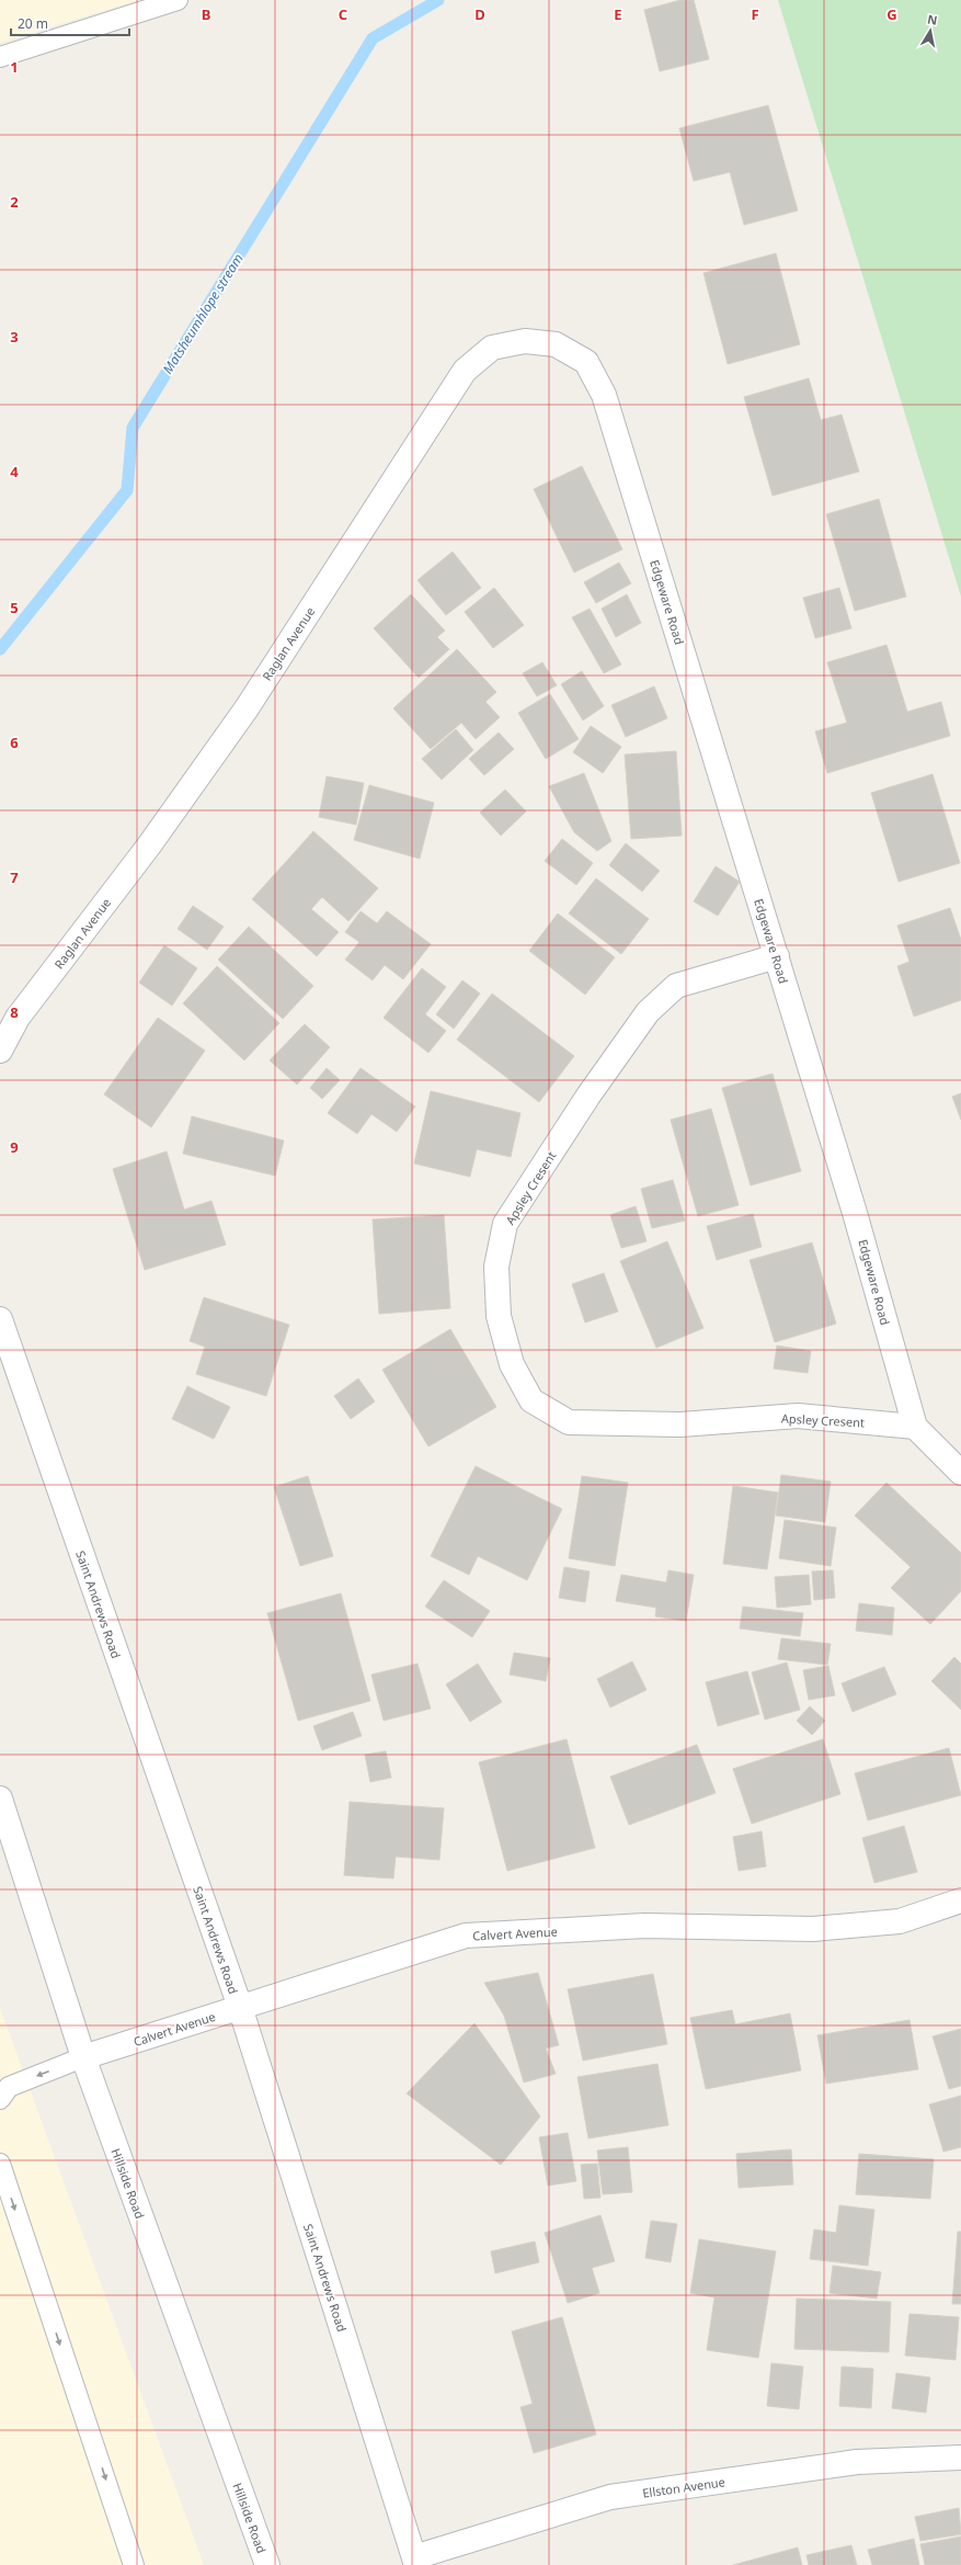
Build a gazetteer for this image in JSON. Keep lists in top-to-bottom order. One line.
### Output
{"streets":{"street":["Edgeware Road","Raglan Avenue","Apsley Cresent","Saint Andrews Road","Calvert Avenue","Hillside Road","Ellston Avenue"]},"crossings":[["Edgeware Road","Raglan Avenue"],["Edgeware Road","Apsley Cresent"],["Saint Andrews Road","Calvert Avenue"],["Saint Andrews Road","Ellston Avenue"],["Calvert Avenue","Hillside Road"]],"water":["Matsheumhlope stream"],"scale_bar":"20 m","north":"top","grid":{"columns":["B","C","D","E","F","G"],"rows":["1","2","3","4","5","6","7","8","9"]}}
